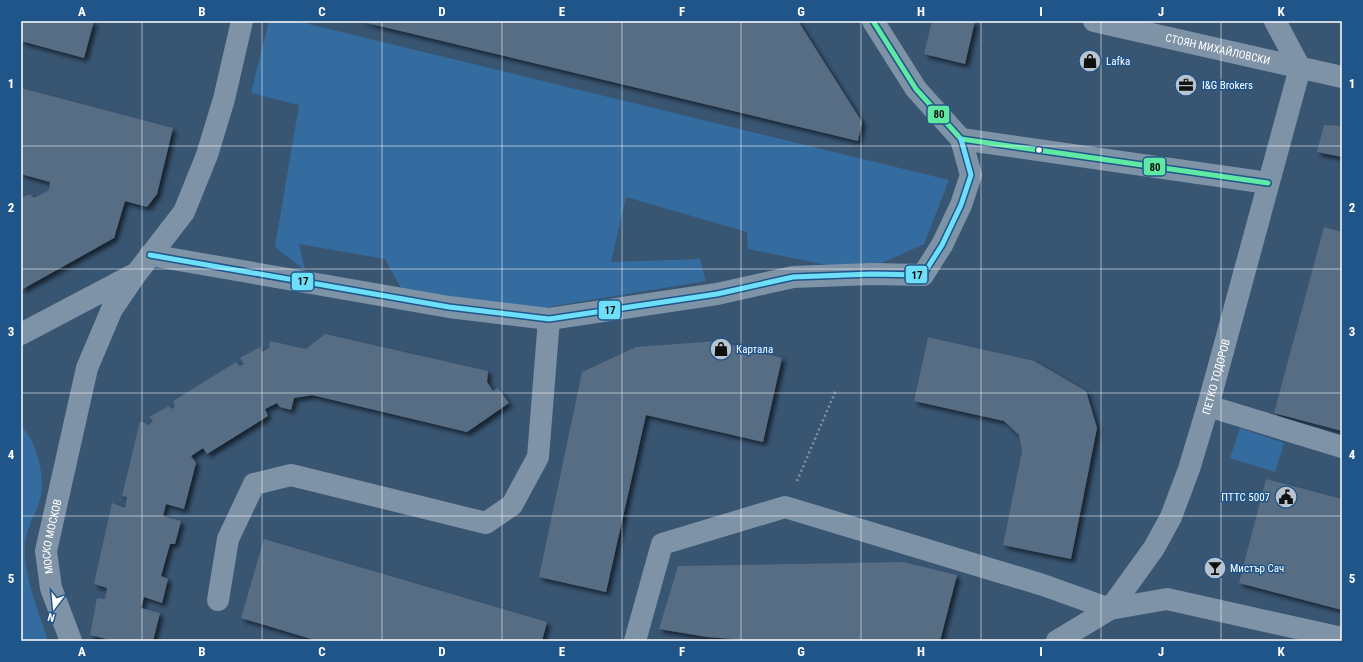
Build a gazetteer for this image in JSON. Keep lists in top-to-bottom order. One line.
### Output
{"streets":{"street":["СТОЯН МИХАЙЛОВСКИ","ПЕТКО ТОДОРОВ","МОСКО МОСКОВ"]},"crossings":[["СТОЯН МИХАЙЛОВСКИ","ПЕТКО ТОДОРОВ"]],"places":{"shop":["Lafka","Картала"],"office":["I&G Brokers"],"public building":["ПТТС 5007"],"bar":["Мистър Сач"]},"lines":["transit line 80","transit line 17"],"north":"bottom","grid":{"columns":["A","B","C","D","E","F","G","H","I","J","K"],"rows":["1","2","3","4","5"]}}
